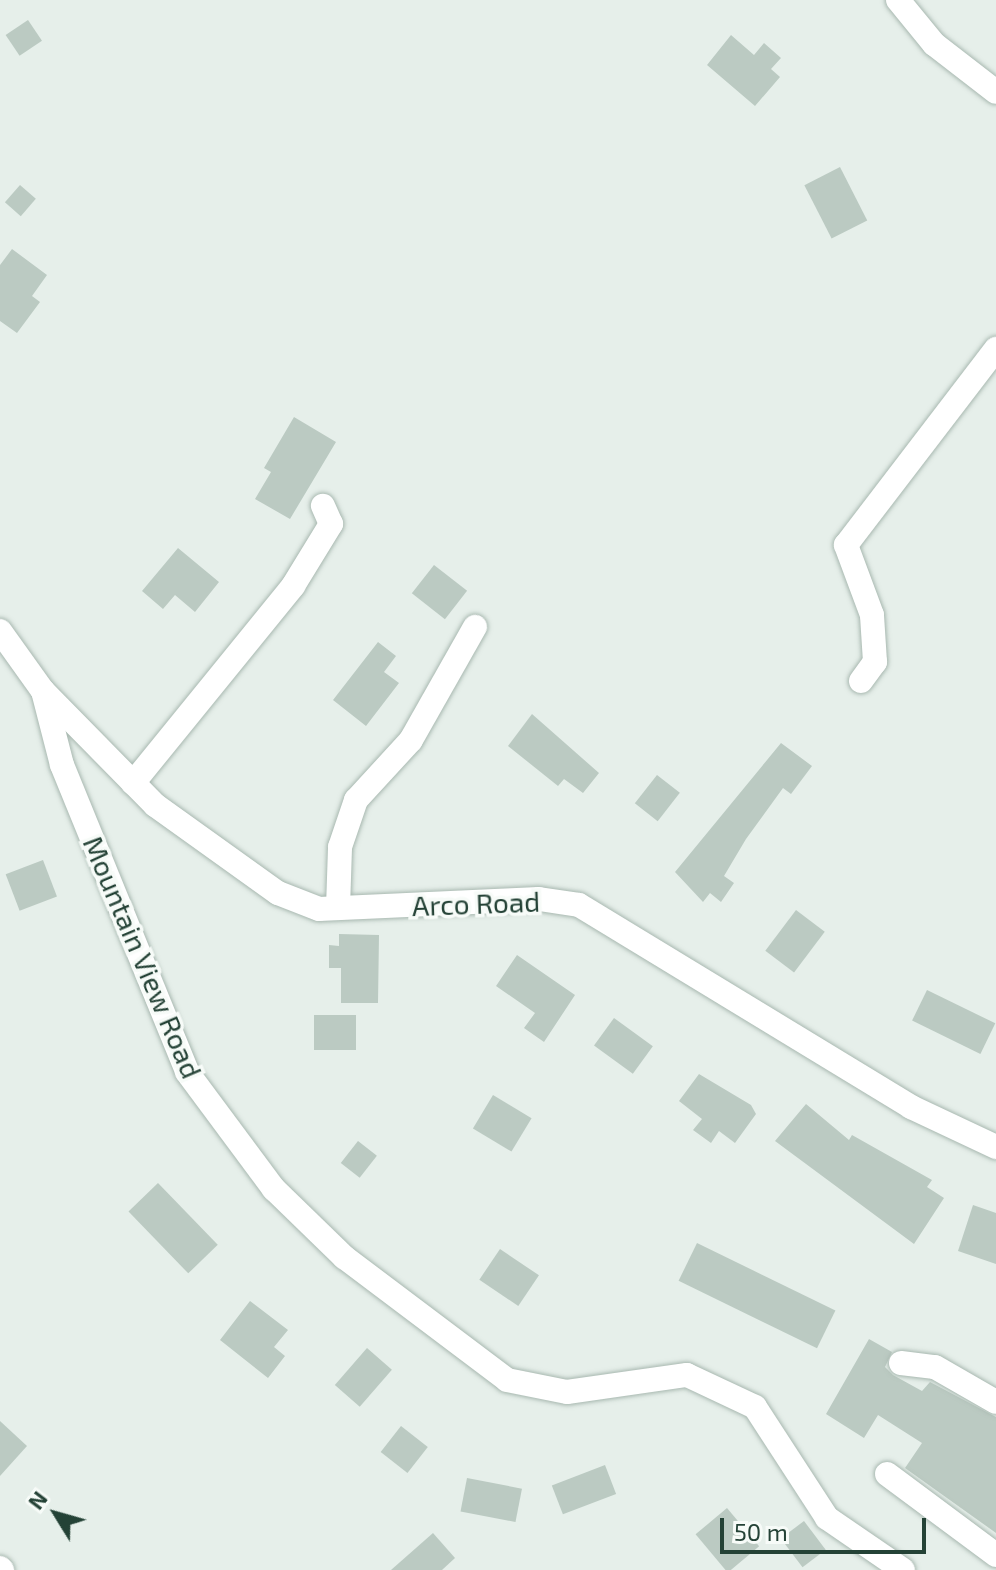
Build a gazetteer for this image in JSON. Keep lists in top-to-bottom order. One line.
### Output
{"streets":{"street":["Arco Road","Mountain View Road"]},"crossings":[["Arco Road","Mountain View Road"]],"scale_bar":"50 m","north":"top left"}
